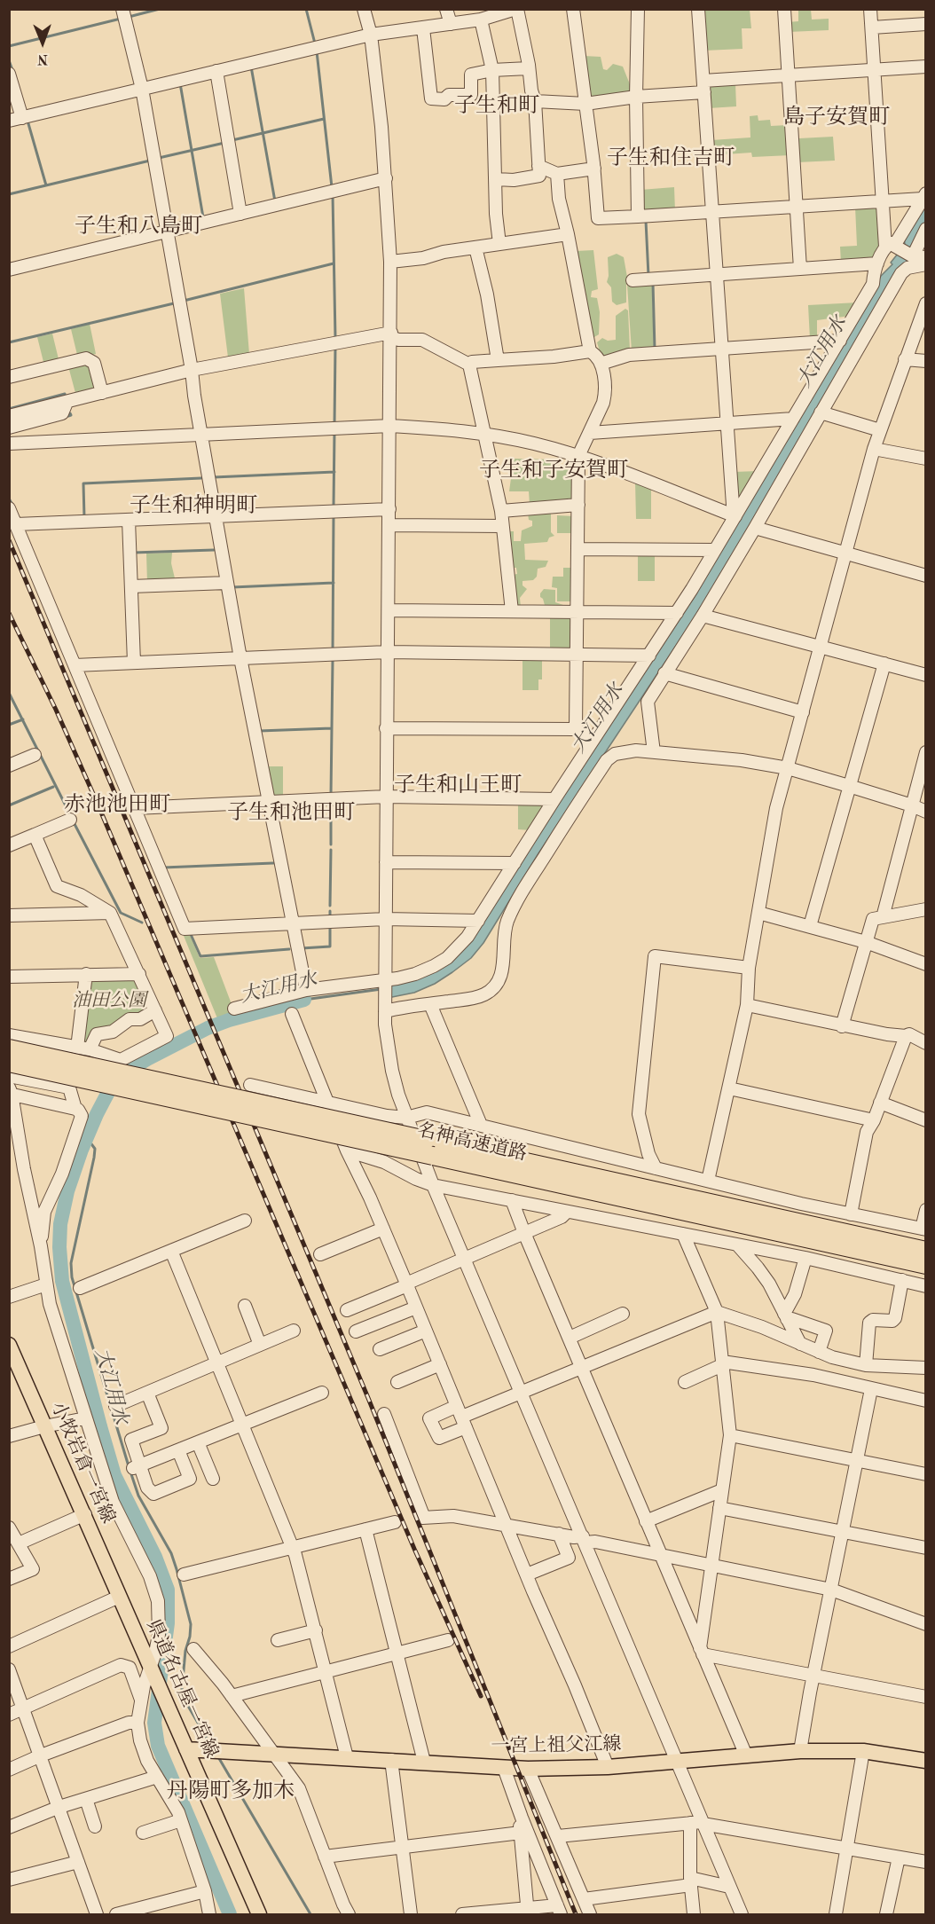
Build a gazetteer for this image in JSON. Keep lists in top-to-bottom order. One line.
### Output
{"streets":{"highway":["名神高速道路"],"main road":["小牧岩倉一宮線","県道名古屋一宮線","一宮上祖父江線"]},"crossings":[["小牧岩倉一宮線","県道名古屋一宮線"],["県道名古屋一宮線","一宮上祖父江線"]],"districts":["子生和町","島子安賀町","子生和住吉町","子生和八島町","子生和子安賀町","子生和神明町","子生和山王町","赤池池田町","子生和池田町","丹陽町多加木"],"water":["大江用水"],"parks":["油田公園"],"north":"bottom"}
